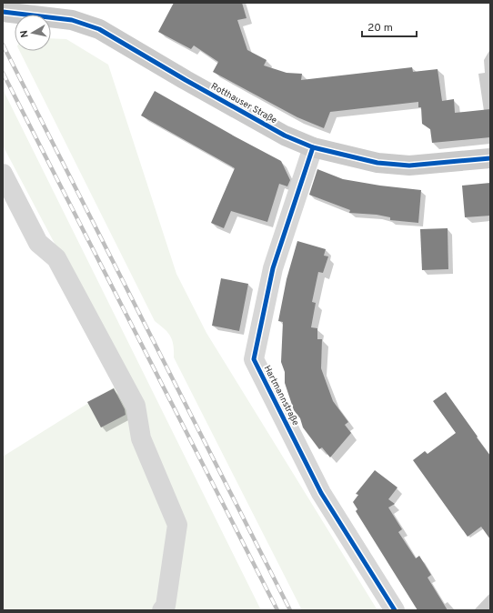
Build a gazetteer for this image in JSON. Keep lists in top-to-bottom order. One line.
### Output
{"streets":{"main road":["Rotthauser Straße"],"street":["Hartmannstraße"]},"crossings":[["Rotthauser Straße","Hartmannstraße"]],"scale_bar":"20 m","north":"left"}
